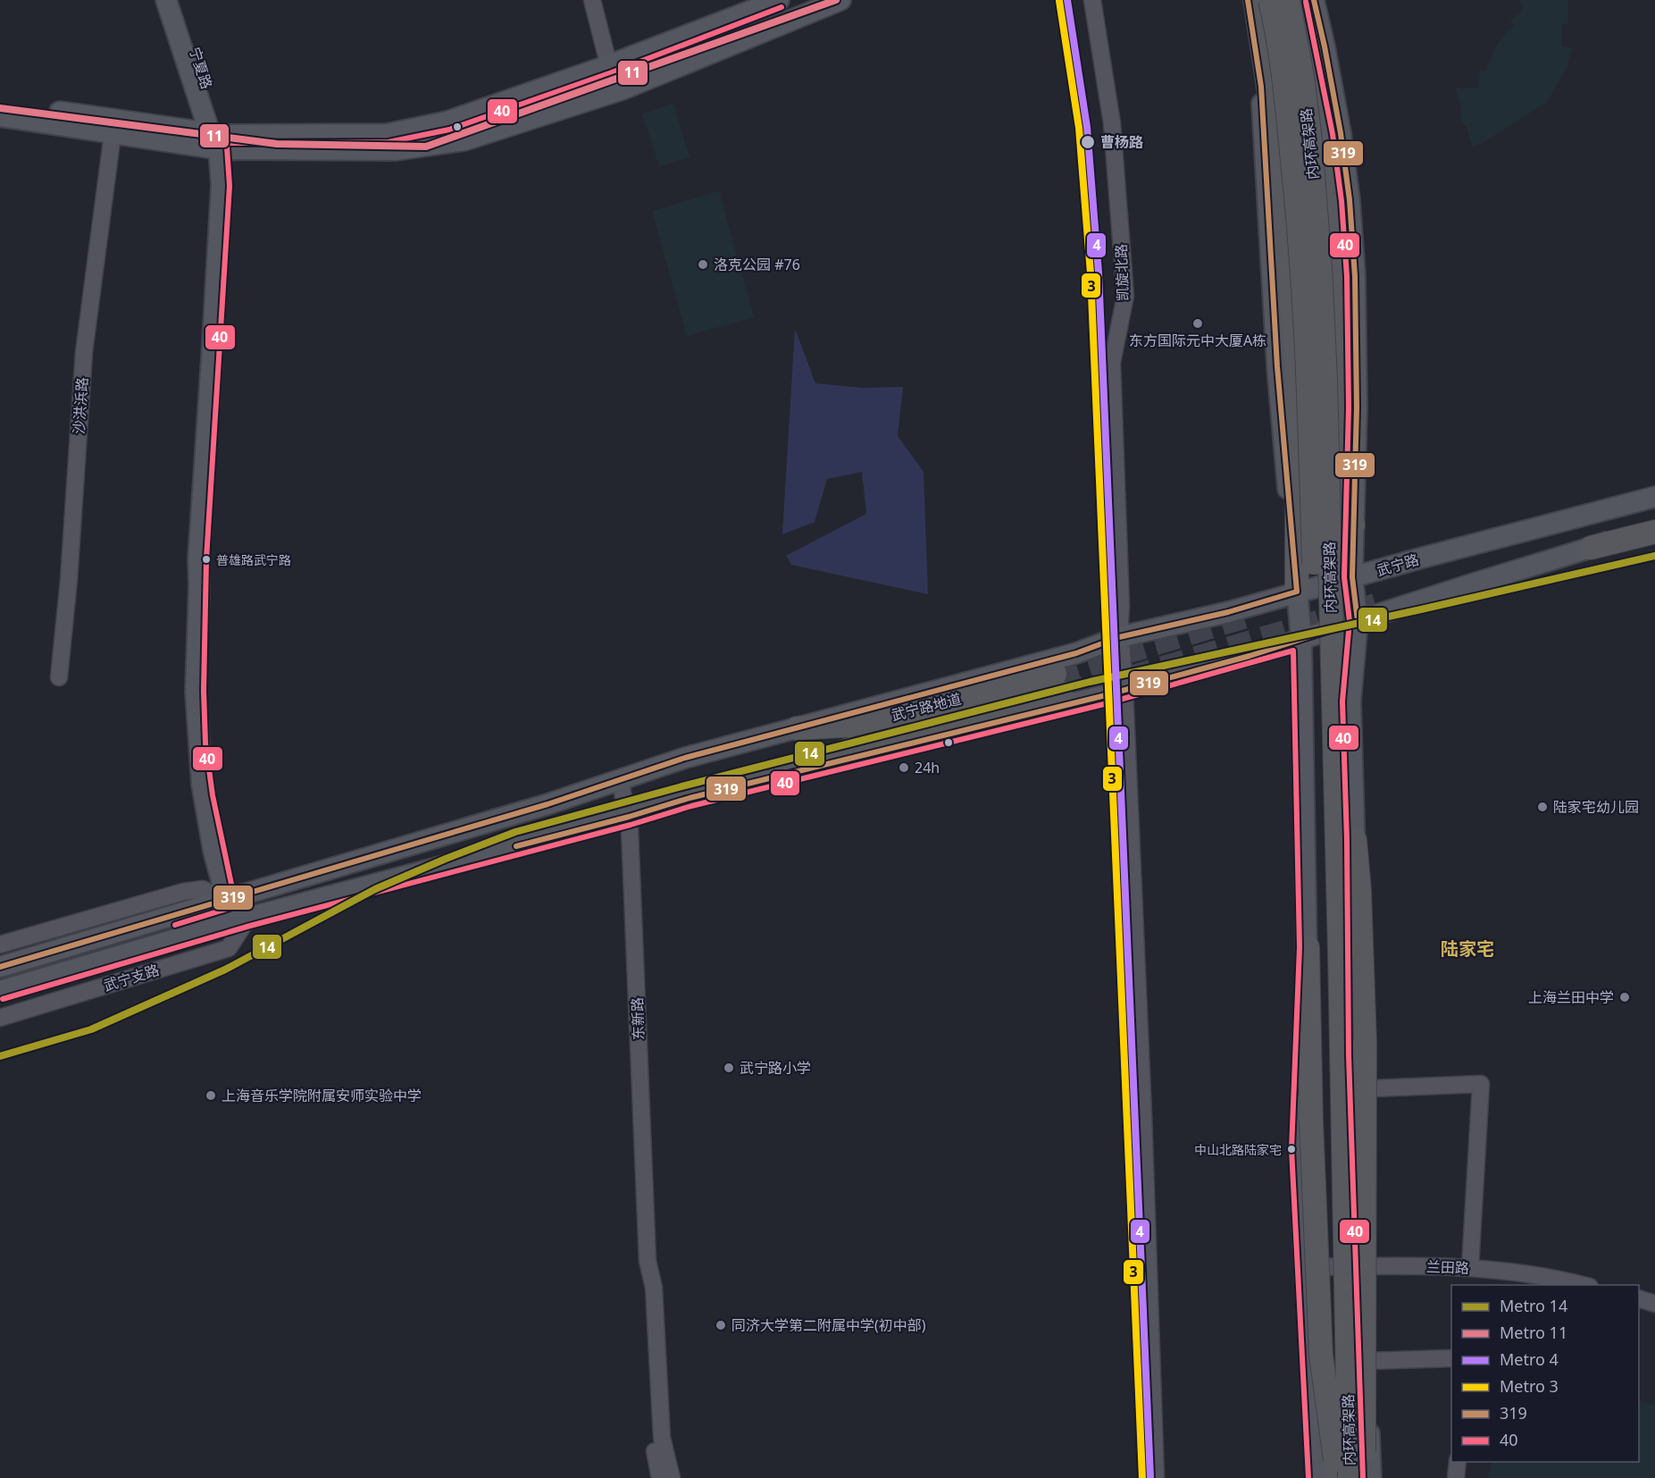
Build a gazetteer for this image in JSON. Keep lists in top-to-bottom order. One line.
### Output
{"streets":{"highway":["内环高架路","武宁路地道"],"main road":["宁夏路","武宁路"],"street":["凯旋北路","沙洪浜路","武宁支路","东新路","兰田路"]},"crossings":[["凯旋北路","武宁路"],["武宁路","武宁路地道"],["武宁路","东新路"]],"districts":["陆家宅"],"places":["曹杨路","洛克公园 #76","东方国际元中大厦A栋","普雄路武宁路","24h","陆家宅幼儿园","上海兰田中学","武宁路小学","上海音乐学院附属安师实验中学","中山北路陆家宅","同济大学第二附属中学(初中部)"],"lines":["metro line 11","metro line 4","transit line 319","metro line 3","transit line 40","metro line 14"],"legend":["Metro 14","Metro 11","Metro 4","Metro 3","319","40"]}
